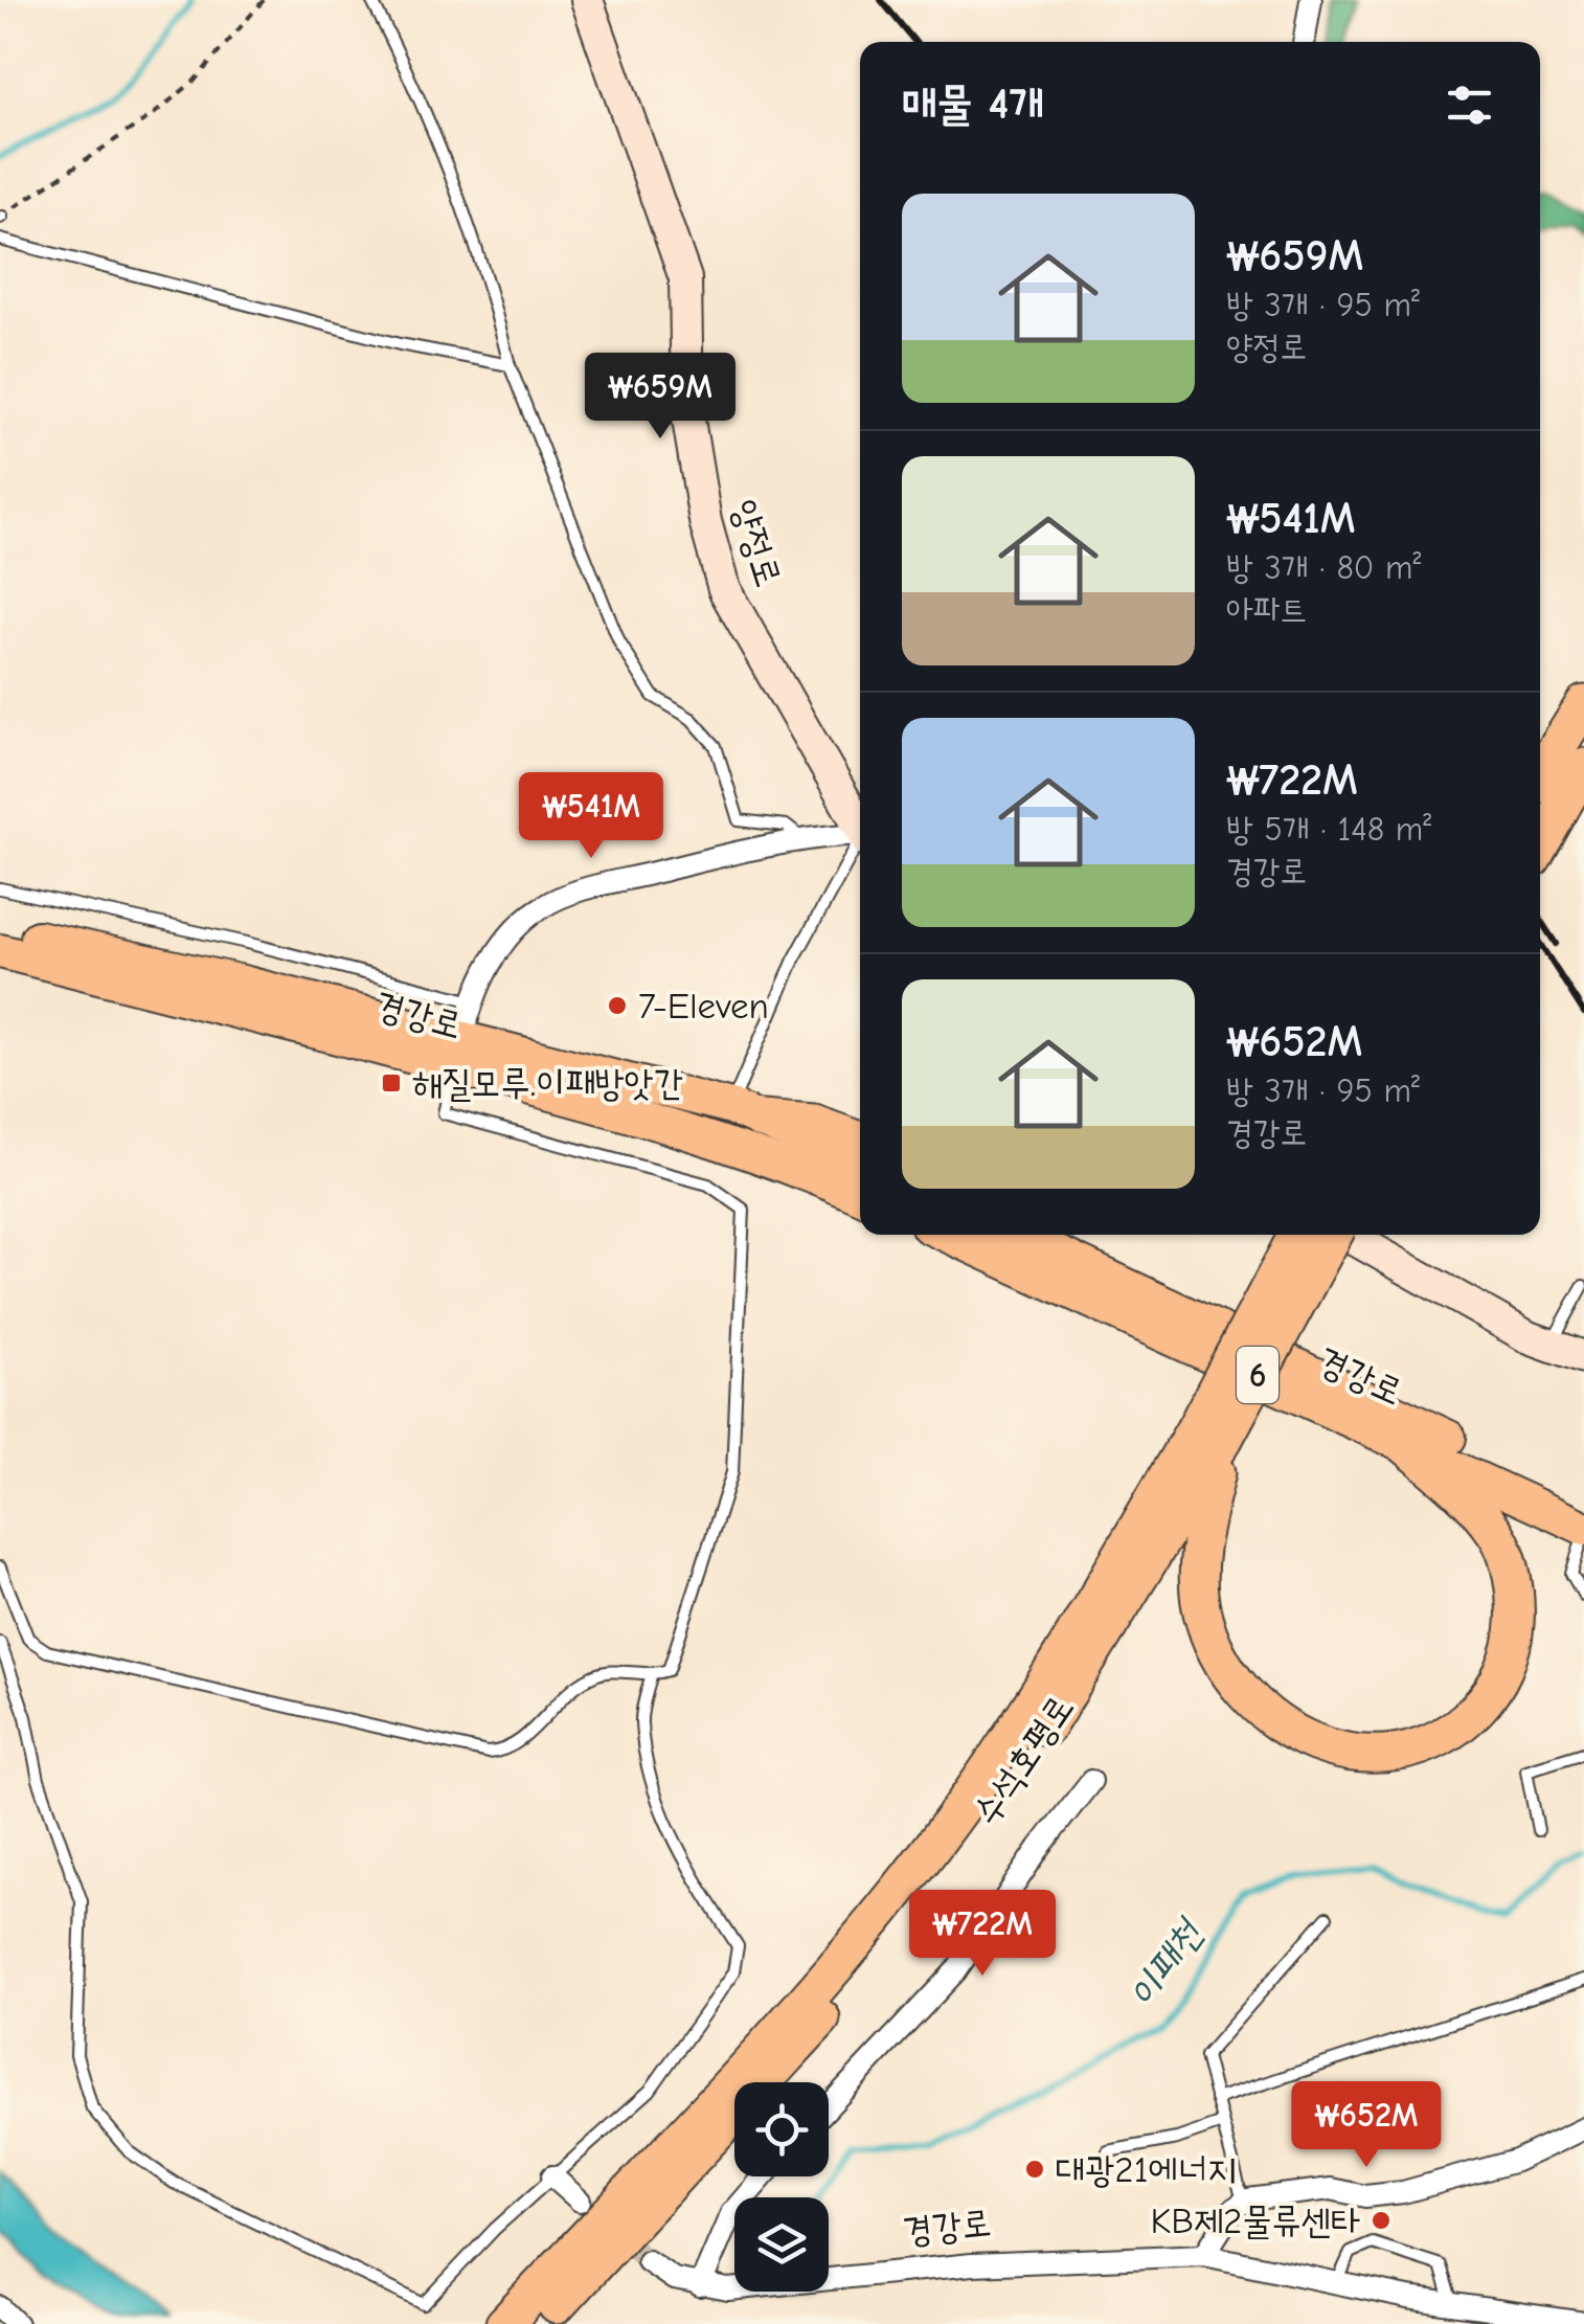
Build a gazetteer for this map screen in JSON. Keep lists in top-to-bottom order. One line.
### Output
{"streets":{"highway":["수석호평로"],"main road":["양정로","경강로","6"]},"water":["이패천"],"places":{"other":["7-Eleven","대광21에너지","KB제2물류센타"],"transit":["해질모루.이패방앗간"]},"page":{"heading":"매물 4개","list":[{"name":"₩659M","note":"방 3개 · 95 m² · 양정로"},{"name":"₩541M","note":"방 3개 · 80 m² · 아파트"},{"name":"₩722M","note":"방 5개 · 148 m² · 경강로"},{"name":"₩652M","note":"방 3개 · 95 m² · 경강로"}],"price":["₩659M","₩541M","₩722M","₩652M"]}}
